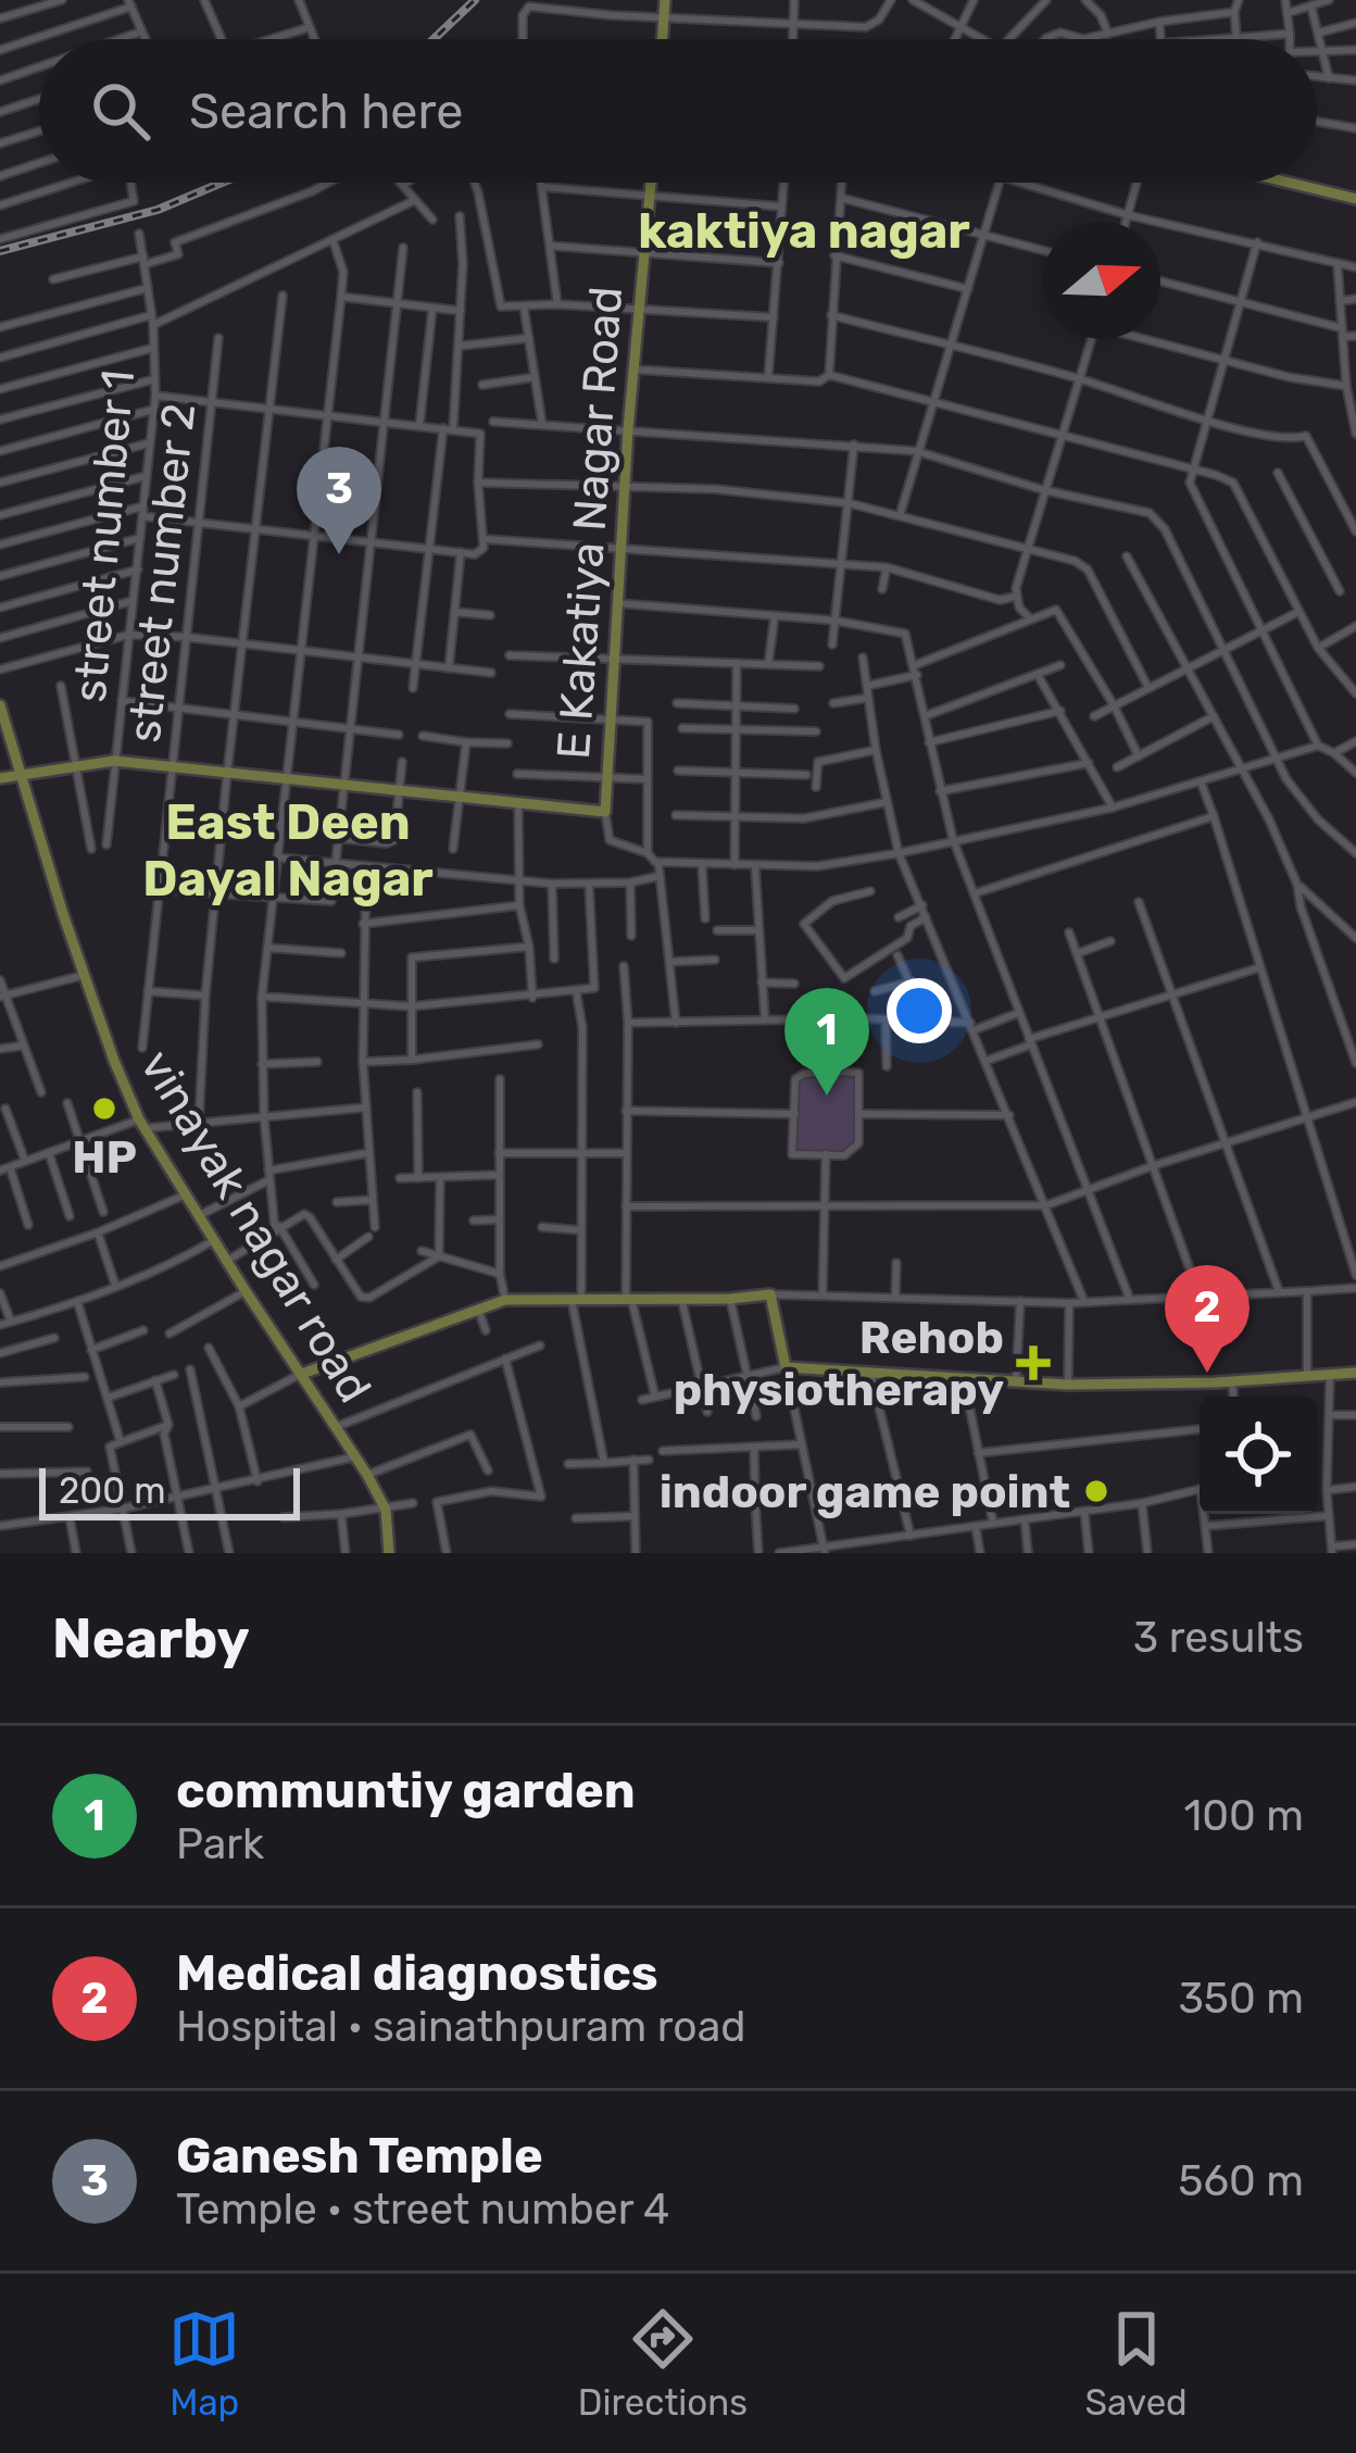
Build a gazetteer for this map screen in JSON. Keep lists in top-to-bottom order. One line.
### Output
{"streets":{"street":["E Kakatiya Nagar Road","street number 1","street number 2","vinayak nagar road"]},"districts":["kaktiya nagar","East Deen Dayal Nagar"],"places":{"other":["HP","indoor game point"],"health":["Rehob physiotherapy"]},"scale_bar":"200 m","north":"right","page":{"search":"Search here","pins":["3","1","2"],"scale":"200 m","heading":["Nearby","3 results"],"list":[{"mark":"1","name":"communtiy garden","note":"Park","value":"100 m"},{"mark":"2","name":"Medical diagnostics","note":"Hospital · sainathpuram road","value":"350 m"},{"mark":"3","name":"Ganesh Temple","note":"Temple · street number 4","value":"560 m"}],"nav":["Map","Directions","Saved"]}}
